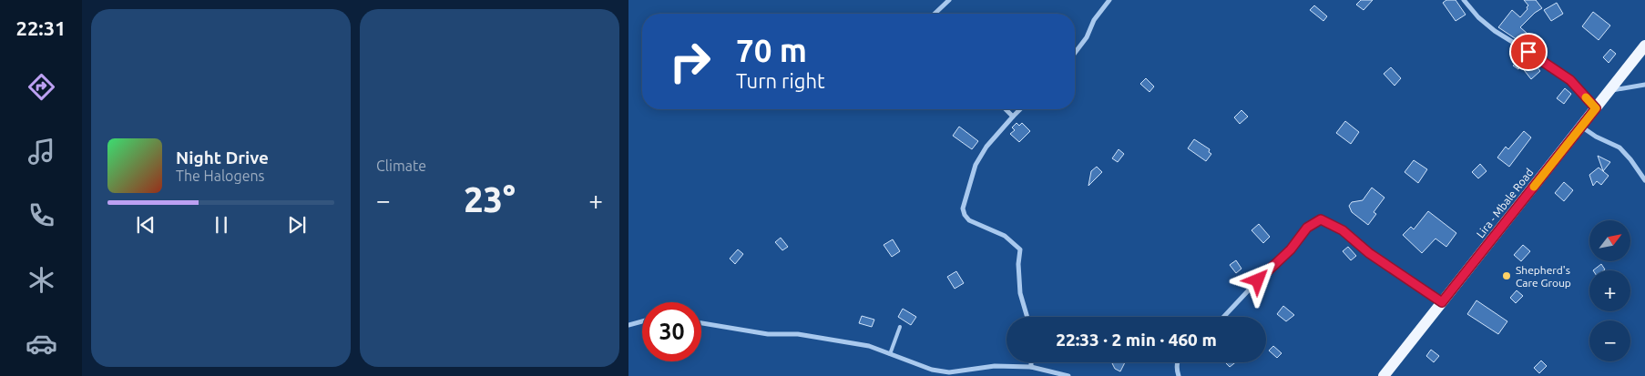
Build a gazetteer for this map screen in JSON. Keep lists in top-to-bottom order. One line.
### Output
{"streets":{"main road":["Lira - Mbale Road"]},"places":["Shepherd's Care Group"],"north":"top right","page":{"tabs":"22:31","tile":"Climate","turn":["70 m","Turn right"],"song":["Night Drive","The Halogens"],"heat":["−","23°","+"],"map_buttons":["+","−"],"limit":"30","trip":"22:33 · 2 min · 460 m"}}
